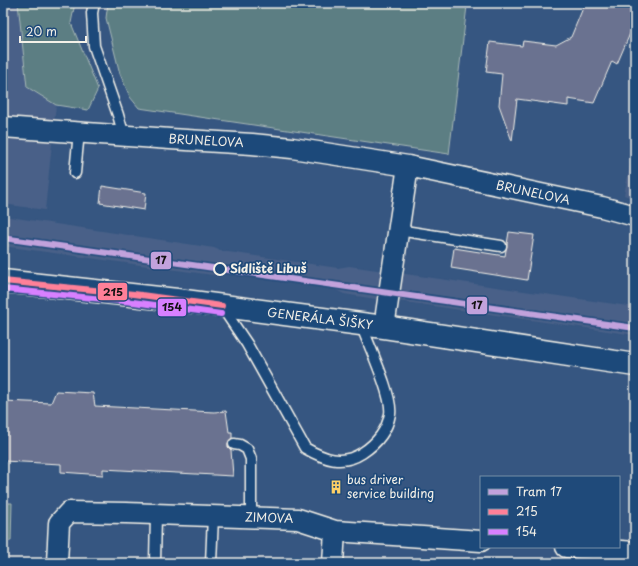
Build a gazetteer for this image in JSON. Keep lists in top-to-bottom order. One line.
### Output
{"streets":{"main road":["GENERÁLA ŠIŠKY"],"street":["BRUNELOVA","ZIMOVA"]},"places":{"other":["Sídliště Libuš"],"building":["bus driver service building"]},"lines":["tram line 17","transit line 215","transit line 154"],"legend":["Tram 17","215","154"],"scale_bar":"20 m"}
